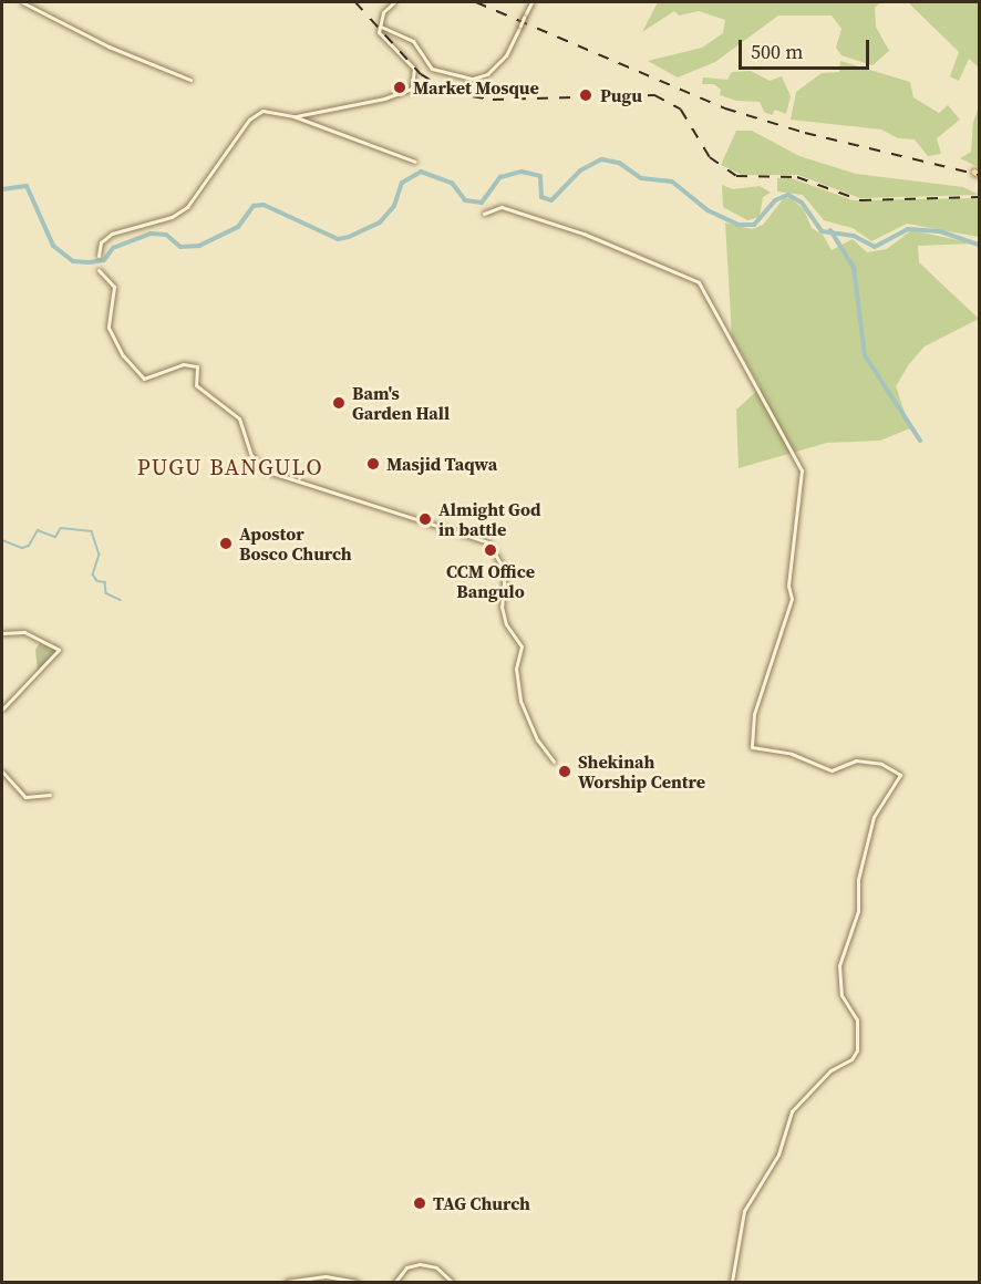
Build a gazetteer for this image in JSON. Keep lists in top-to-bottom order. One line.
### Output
{"districts":["PUGU BANGULO"],"places":["Market Mosque","Pugu","Bam's Garden Hall","Masjid Taqwa","Almight God in battle","Apostor Bosco Church","CCM Office Bangulo","Shekinah Worship Centre","TAG Church"],"scale_bar":"500 m"}
